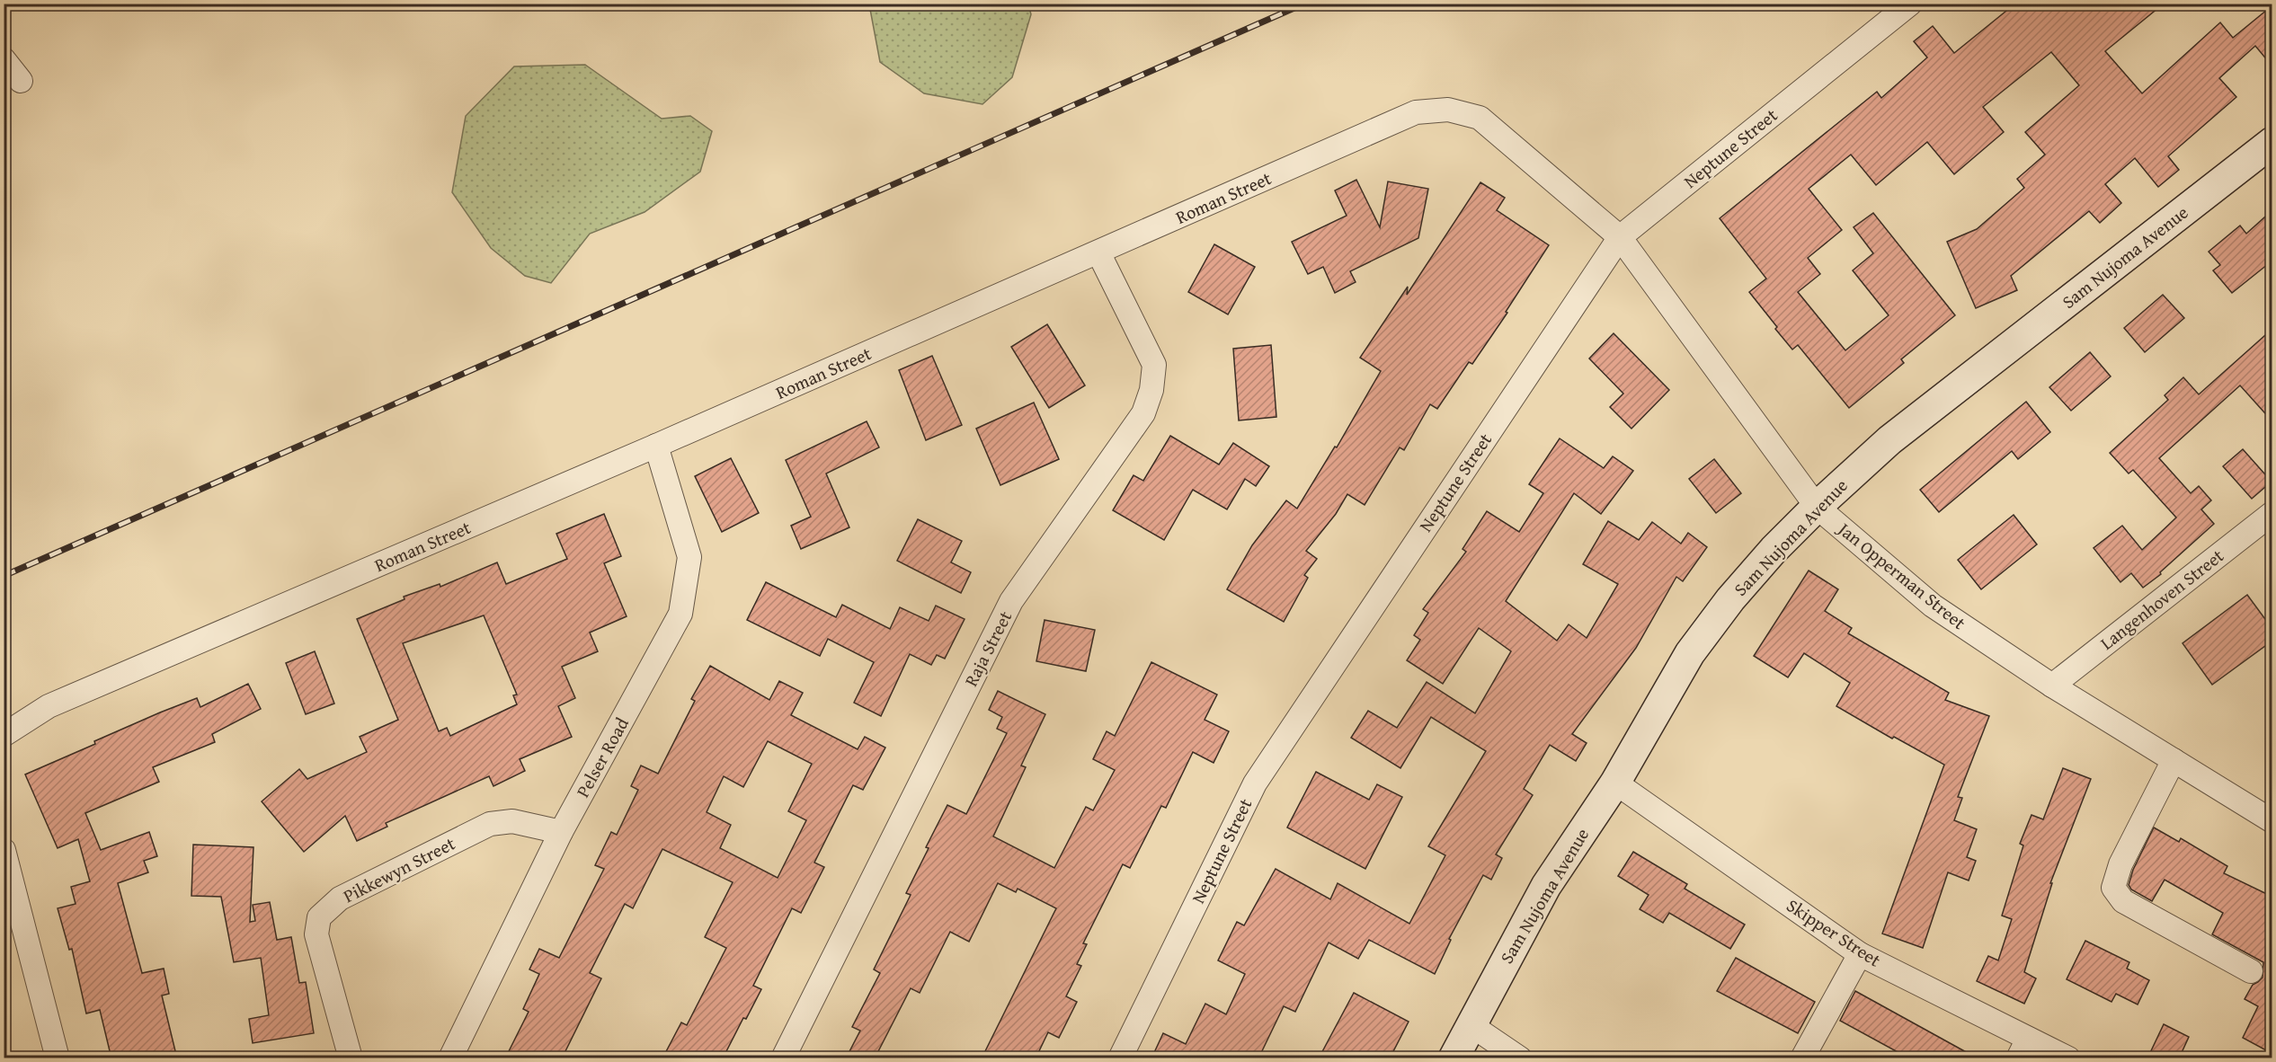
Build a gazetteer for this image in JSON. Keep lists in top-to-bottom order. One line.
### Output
{"streets":{"street":["Neptune Street","Roman Street","Sam Nujoma Avenue","Jan Opperman Street","Langenhoven Street","Raja Street","Pelser Road","Pikkewyn Street","Skipper Street"]},"crossings":[["Neptune Street","Roman Street"],["Neptune Street","Jan Opperman Street"],["Roman Street","Jan Opperman Street"],["Roman Street","Raja Street"],["Roman Street","Pelser Road"],["Sam Nujoma Avenue","Jan Opperman Street"],["Sam Nujoma Avenue","Skipper Street"],["Jan Opperman Street","Langenhoven Street"],["Pelser Road","Pikkewyn Street"]]}
